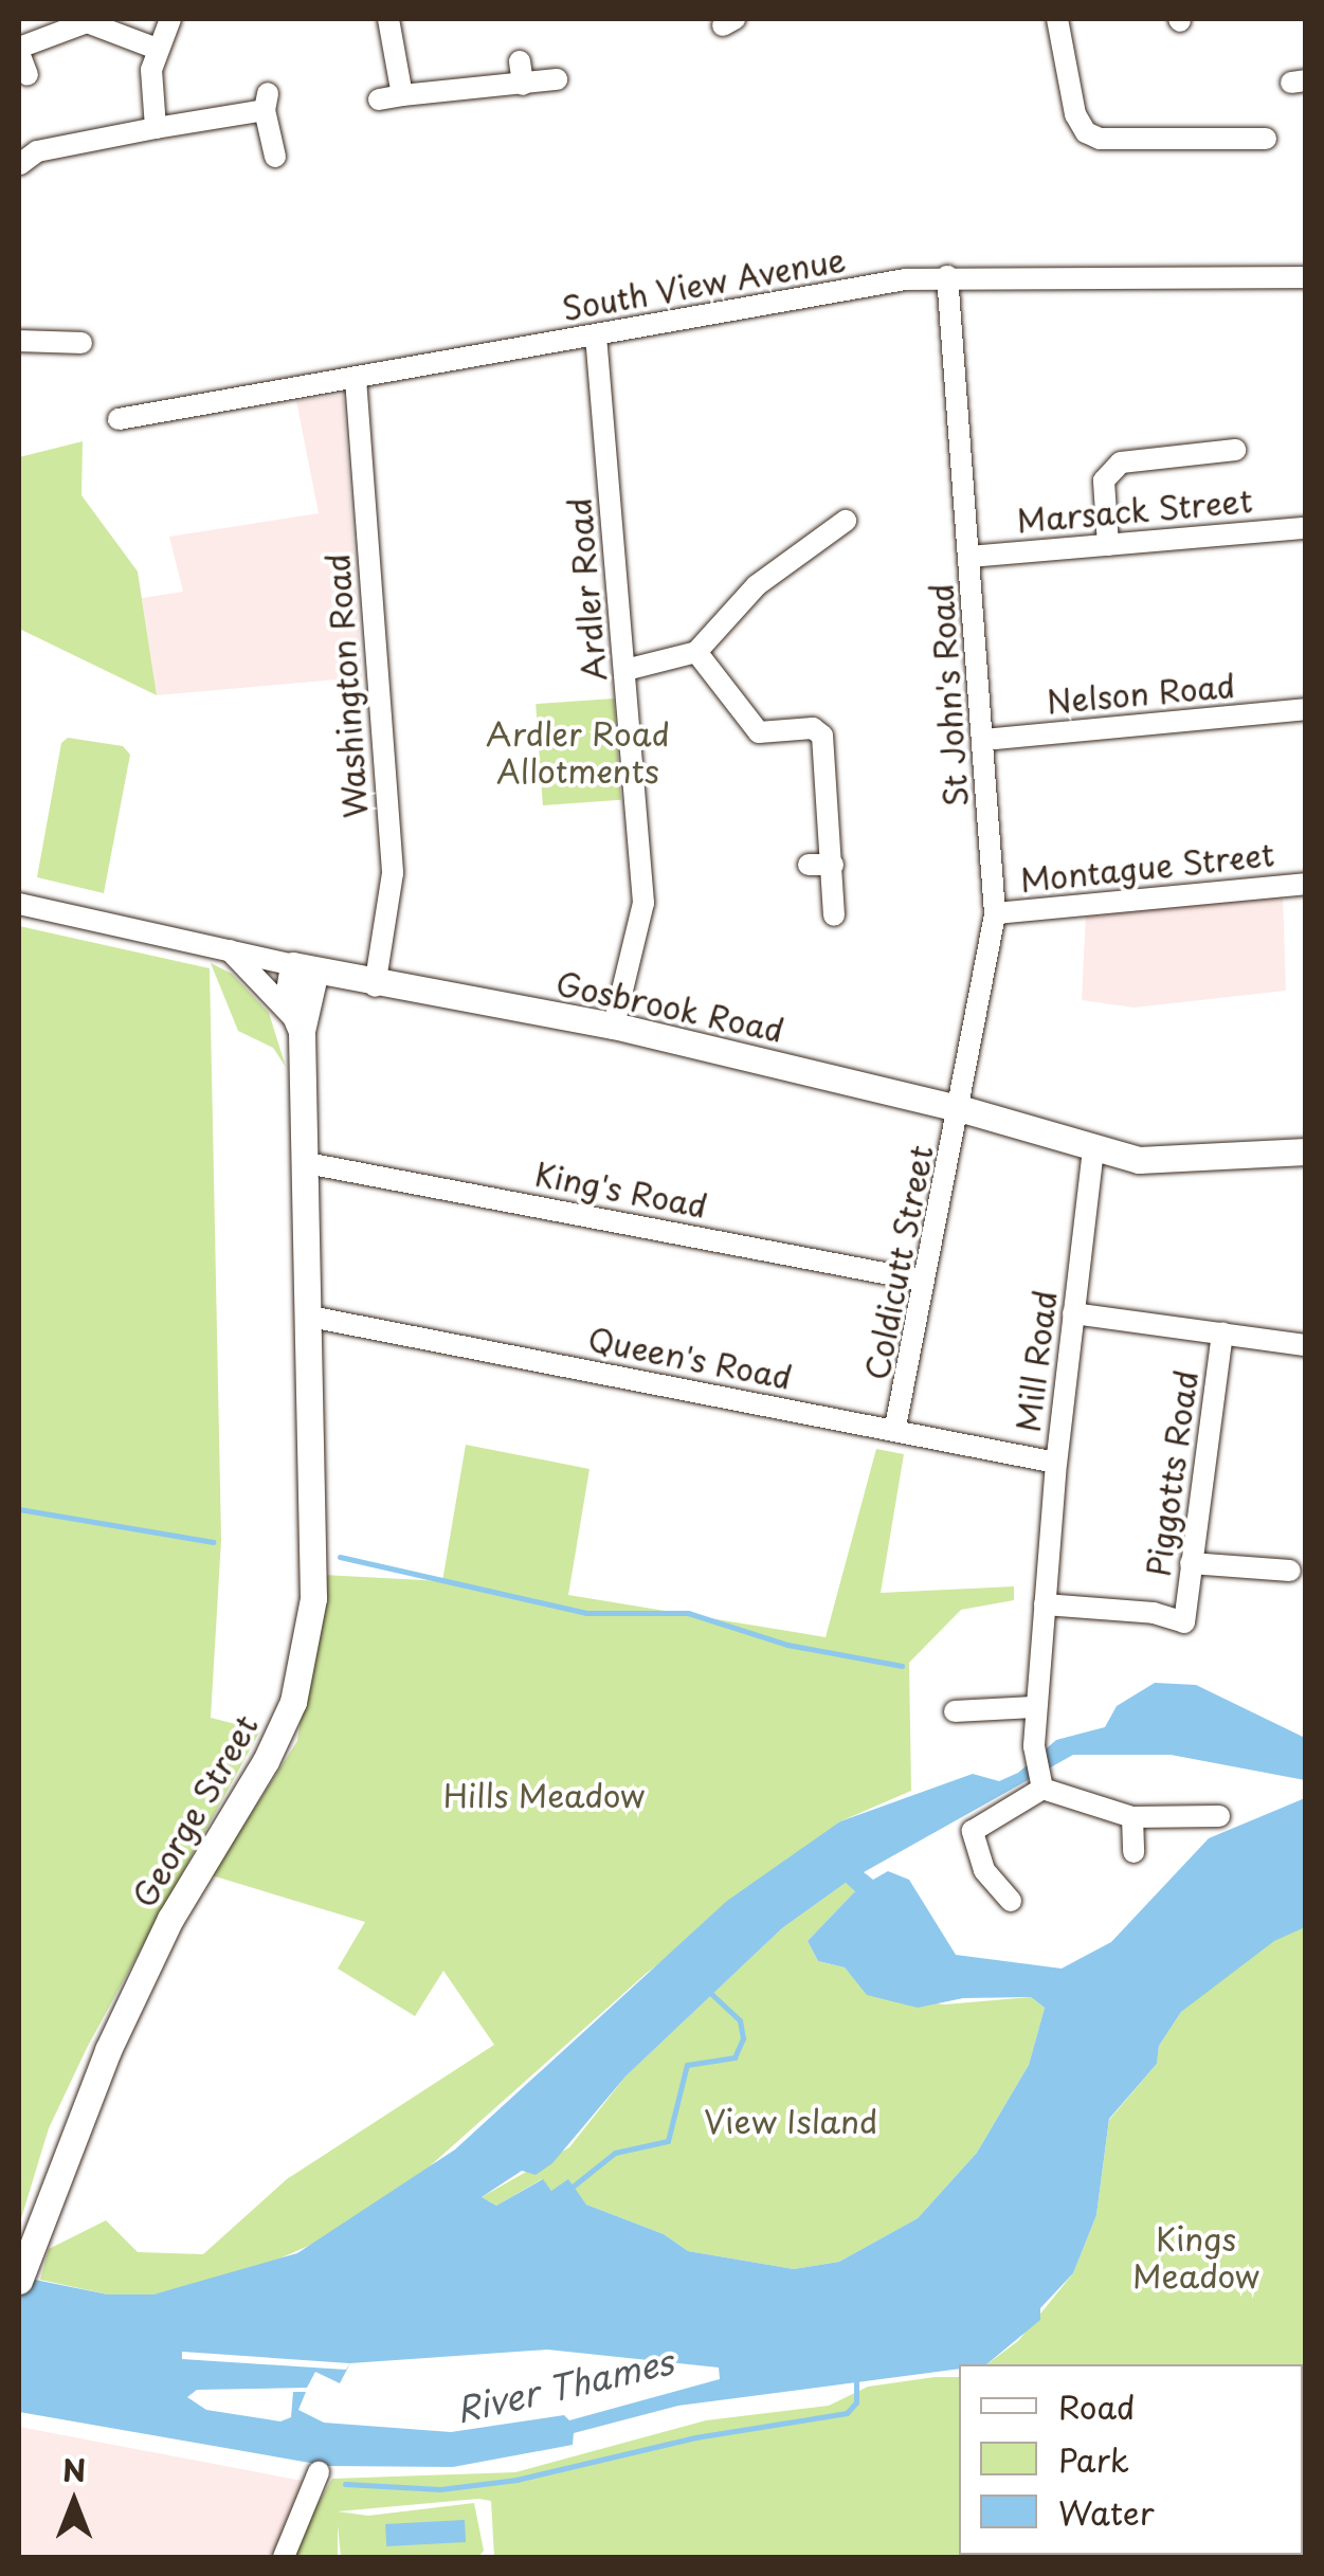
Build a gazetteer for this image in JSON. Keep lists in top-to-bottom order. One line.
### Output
{"streets":{"main road":["Gosbrook Road","George Street"],"street":["South View Avenue","Marsack Street","Ardler Road","Washington Road","Nelson Road","St John's Road","Montague Street","King's Road","Coldicutt Street","Queen's Road","Mill Road","Piggotts Road"]},"crossings":[["South View Avenue","Ardler Road"],["South View Avenue","Washington Road"],["South View Avenue","St John's Road"],["Marsack Street","St John's Road"],["Ardler Road","Gosbrook Road"],["Washington Road","Gosbrook Road"],["Nelson Road","St John's Road"],["St John's Road","Montague Street"],["St John's Road","Gosbrook Road"],["St John's Road","Coldicutt Street"],["Gosbrook Road","Coldicutt Street"],["Gosbrook Road","Mill Road"],["Gosbrook Road","George Street"],["King's Road","Coldicutt Street"],["King's Road","George Street"],["Coldicutt Street","Queen's Road"],["Queen's Road","Mill Road"],["Queen's Road","George Street"],["Mill Road","Piggotts Road"]],"water":["River Thames"],"parks":["Ardler Road Allotments","Hills Meadow","View Island","Kings Meadow"],"legend":["Road","Park","Water"],"north":"top"}
